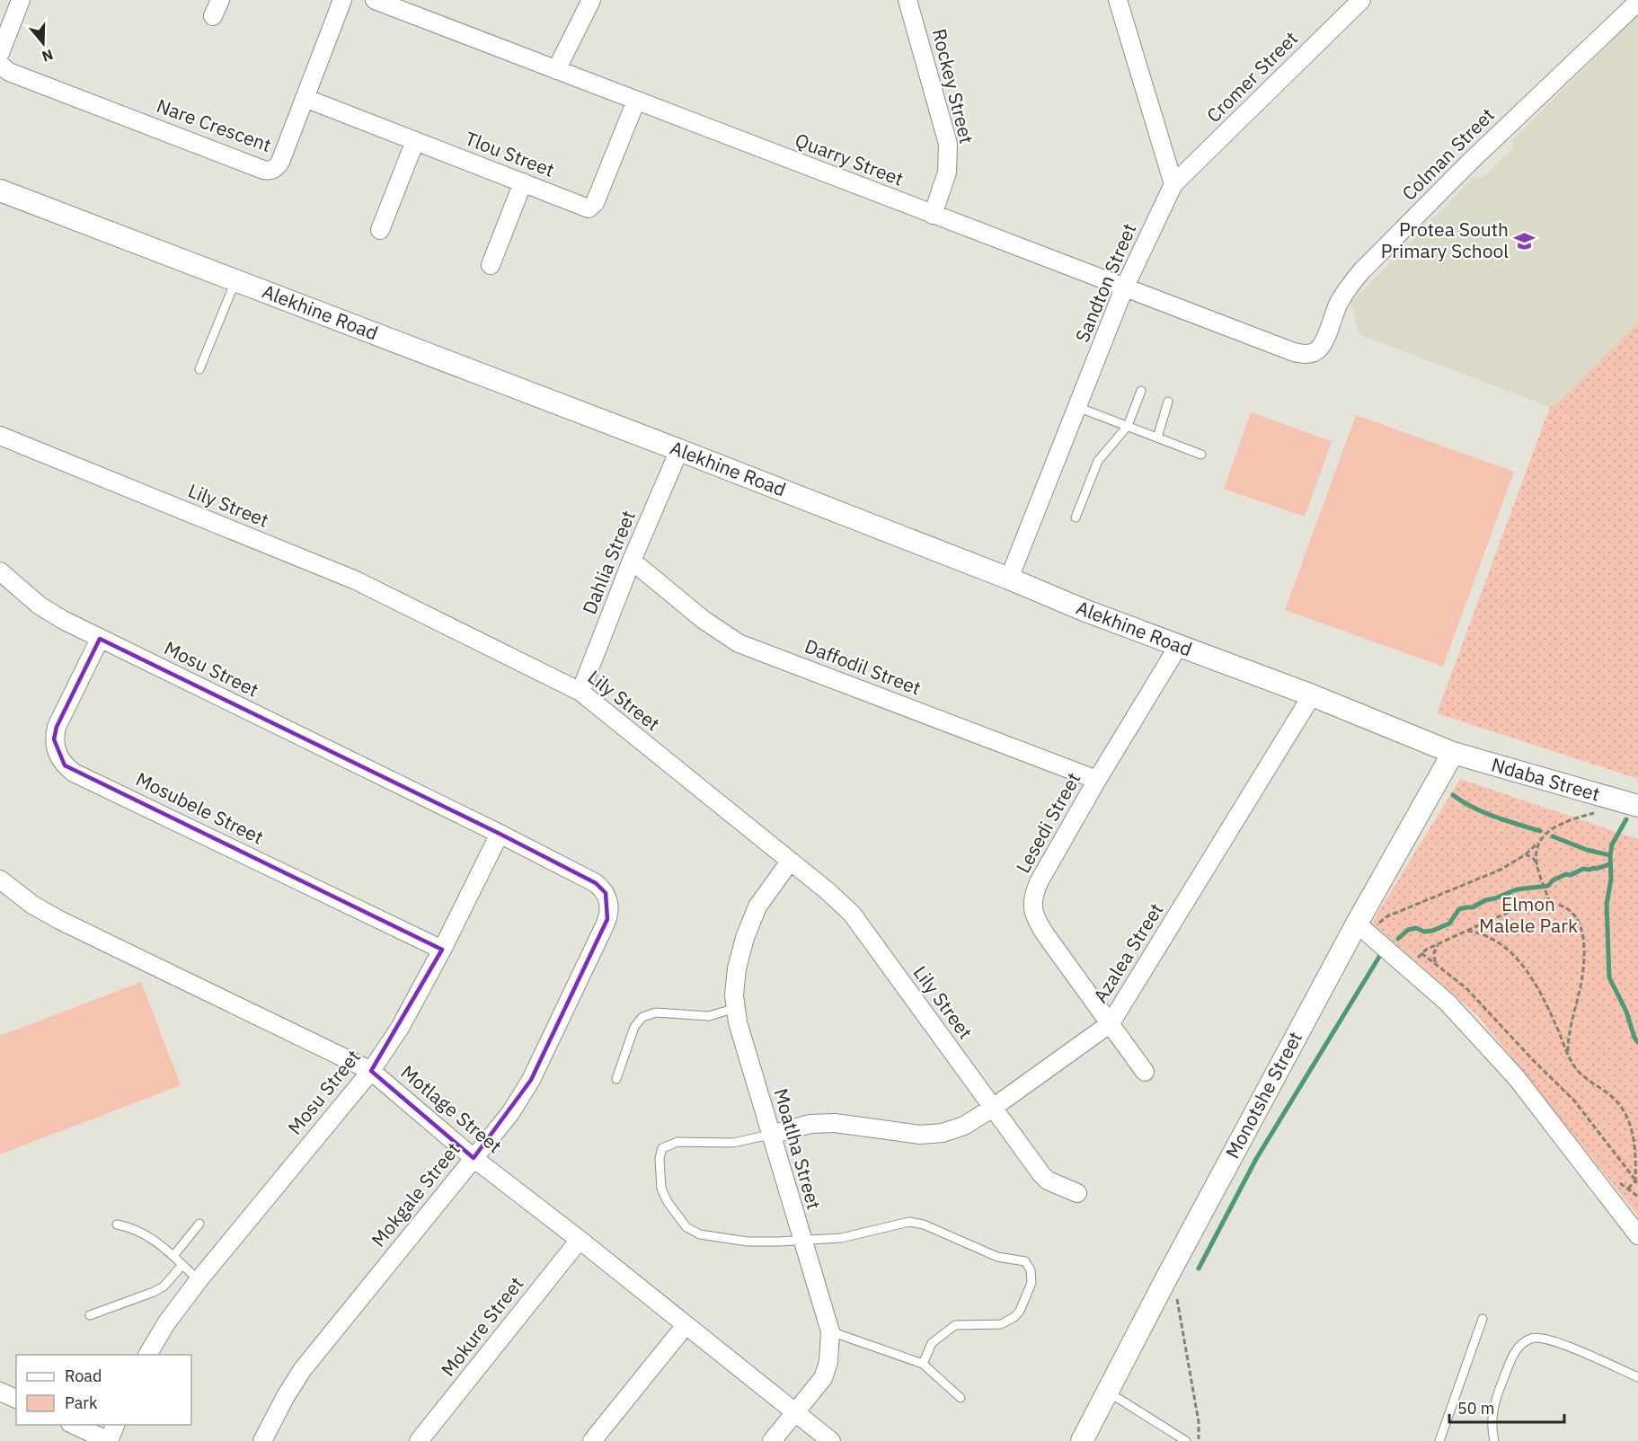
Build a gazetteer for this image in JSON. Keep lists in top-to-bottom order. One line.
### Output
{"streets":{"street":["Cromer Street","Rockey Street","Nare Crescent","Tlou Street","Colman Street","Quarry Street","Sandton Street","Alekhine Road","Lily Street","Dahlia Street","Daffodil Street","Mosu Street","Ndaba Street","Mosubele Street","Lesedi Street","Azalea Street","Monotshe Street","Motlage Street","Moatlha Street","Mokgale Street","Mokure Street"]},"crossings":[["Cromer Street","Sandton Street"],["Rockey Street","Quarry Street"],["Nare Crescent","Tlou Street"],["Tlou Street","Quarry Street"],["Colman Street","Quarry Street"],["Quarry Street","Sandton Street"],["Sandton Street","Alekhine Road"],["Alekhine Road","Dahlia Street"],["Alekhine Road","Ndaba Street"],["Alekhine Road","Lesedi Street"],["Alekhine Road","Azalea Street"],["Alekhine Road","Monotshe Street"],["Lily Street","Dahlia Street"],["Lily Street","Azalea Street"],["Lily Street","Moatlha Street"],["Dahlia Street","Daffodil Street"],["Daffodil Street","Lesedi Street"],["Mosu Street","Mosubele Street"],["Mosu Street","Motlage Street"],["Mosu Street","Mokgale Street"],["Ndaba Street","Monotshe Street"],["Lesedi Street","Azalea Street"],["Azalea Street","Moatlha Street"],["Motlage Street","Moatlha Street"],["Motlage Street","Mokgale Street"],["Motlage Street","Mokure Street"]],"parks":["Elmon Malele Park"],"places":{"school or university":["Protea South Primary School"]},"legend":["Road","Park"],"scale_bar":"50 m","north":"bottom"}
